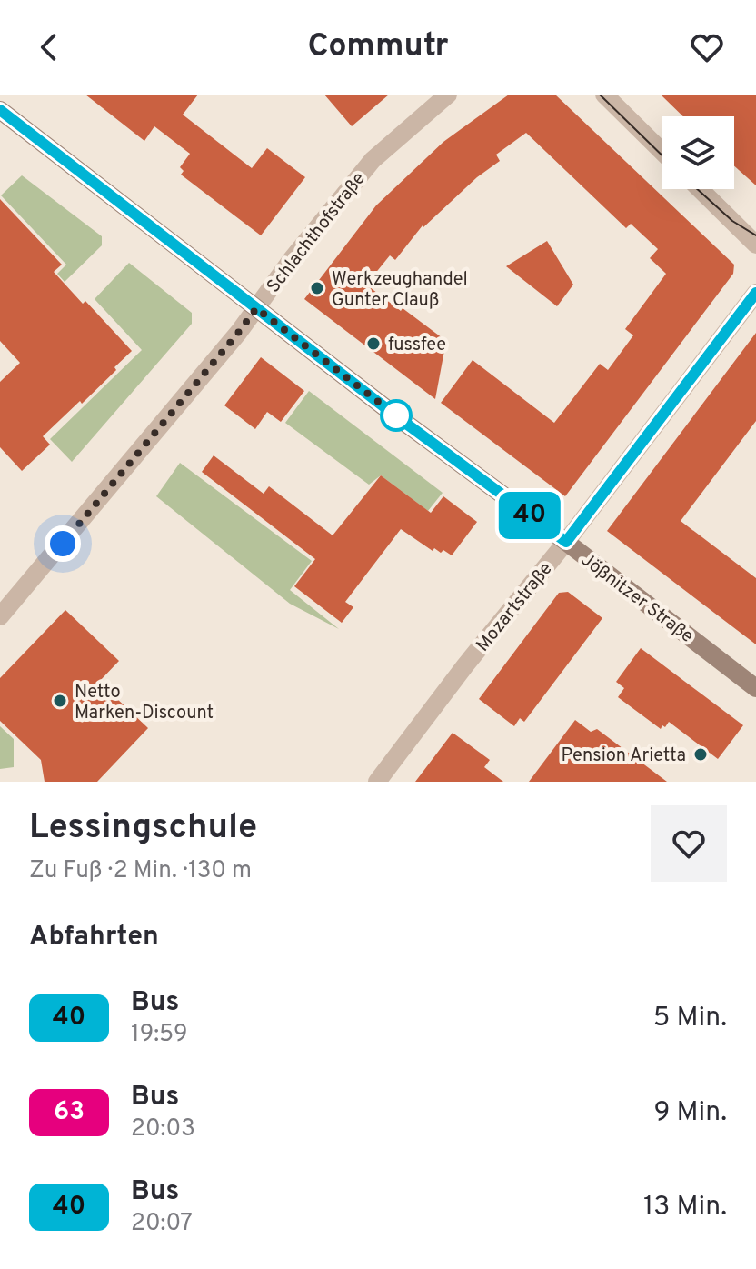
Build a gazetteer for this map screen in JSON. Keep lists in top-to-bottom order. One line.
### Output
{"streets":{"street":["Schlachthofstraße","Jößnitzer Straße","Mozartstraße"]},"crossings":[["Schlachthofstraße","Jößnitzer Straße"],["Jößnitzer Straße","Mozartstraße"]],"places":["Werkzeughandel Gunter Clauß","fussfee","Netto Marken-Discount","Pension Arietta"],"lines":["bus line 40"],"page":{"header":"Commutr","on_map":"40","heading":[["Lessingschule","Zu Fuß · 2 Min. · 130 m"],"Abfahrten"],"list":[{"mark":"40","name":"Bus","note":"19:59","value":"5 Min."},{"mark":"63","name":"Bus","note":"20:03","value":"9 Min."},{"mark":"40","name":"Bus","note":"20:07","value":"13 Min."}]}}
